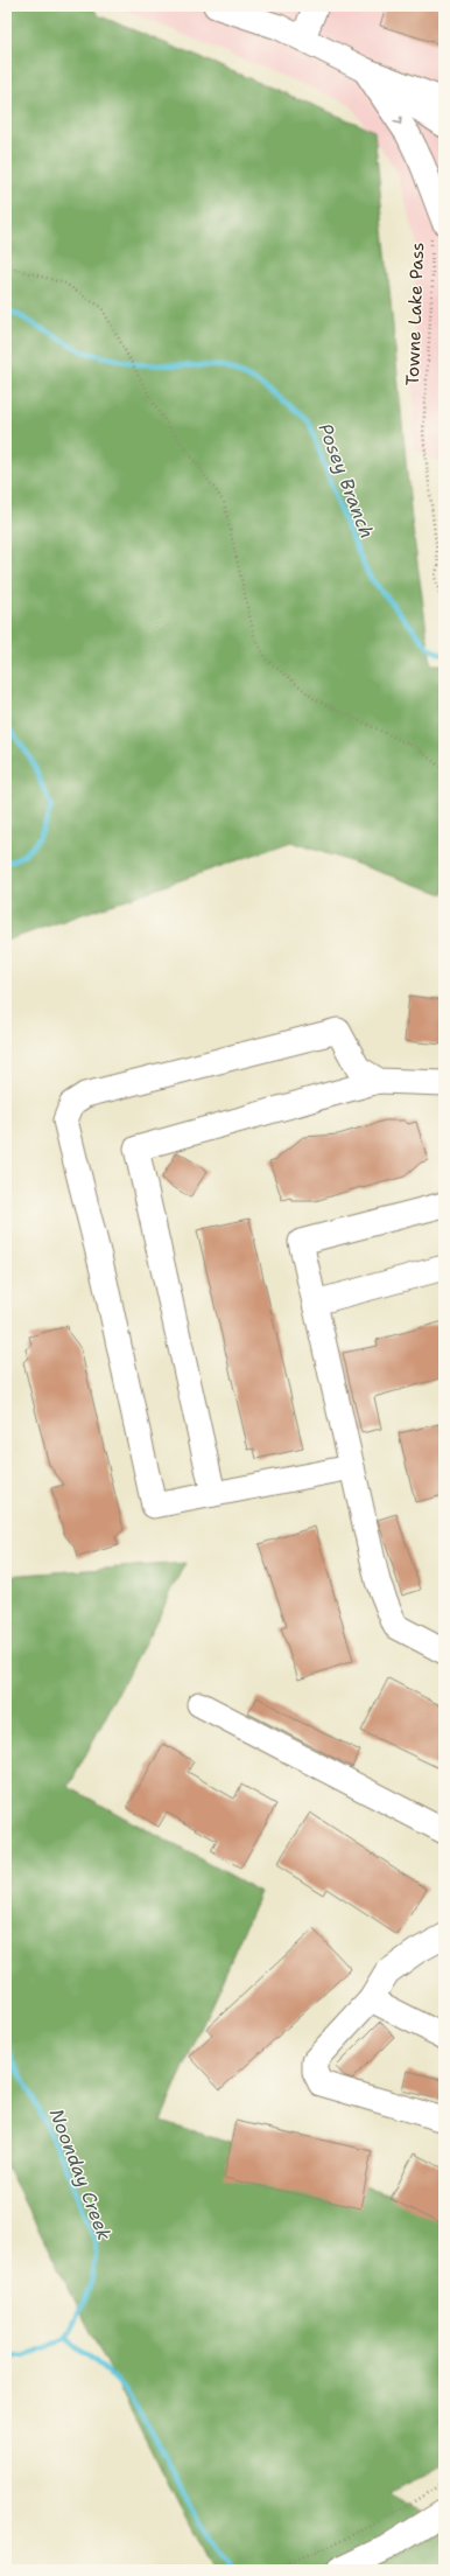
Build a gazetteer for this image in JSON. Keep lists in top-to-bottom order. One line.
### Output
{"streets":{"path":["Towne Lake Pass"]},"water":["Posey Branch","Noonday Creek"]}
